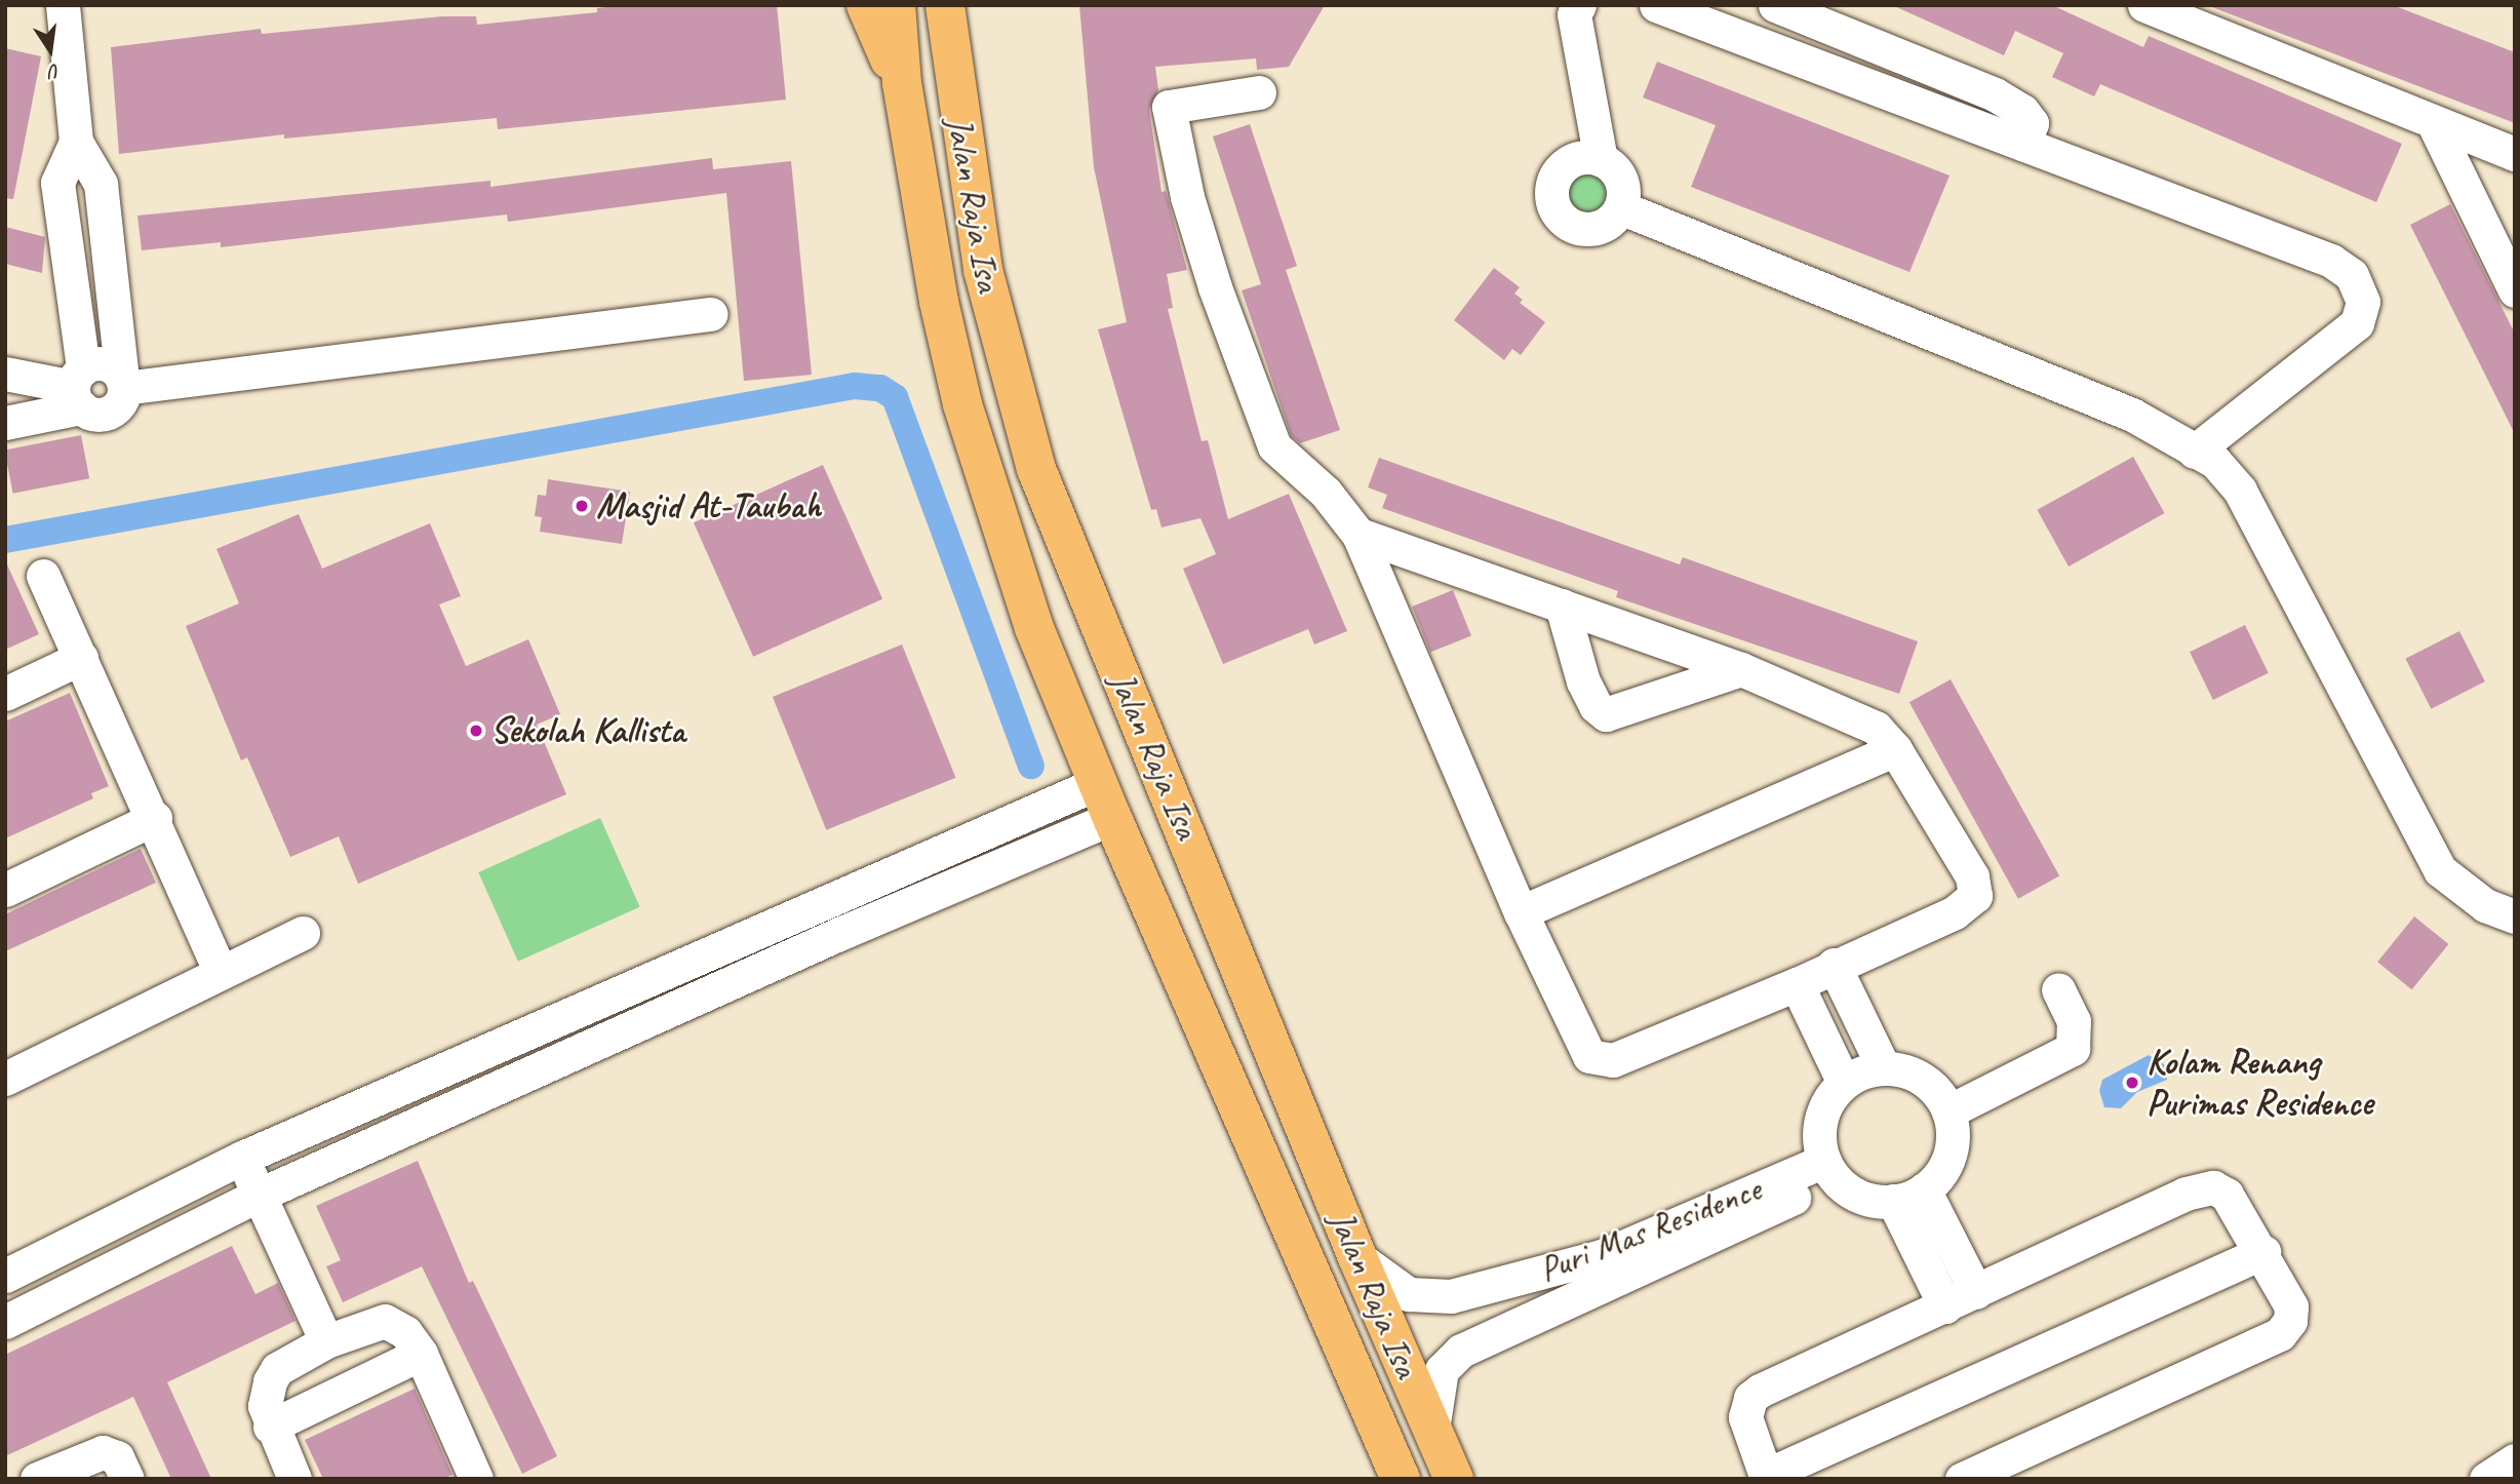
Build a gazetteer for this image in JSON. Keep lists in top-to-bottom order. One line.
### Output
{"streets":{"main road":["Jalan Raja Isa"],"street":["Puri Mas Residence"]},"crossings":[["Jalan Raja Isa","Puri Mas Residence"]],"places":["Masjid At-Taubah","Sekolah Kallista","Kolam Renang Purimas Residence"],"north":"bottom"}
